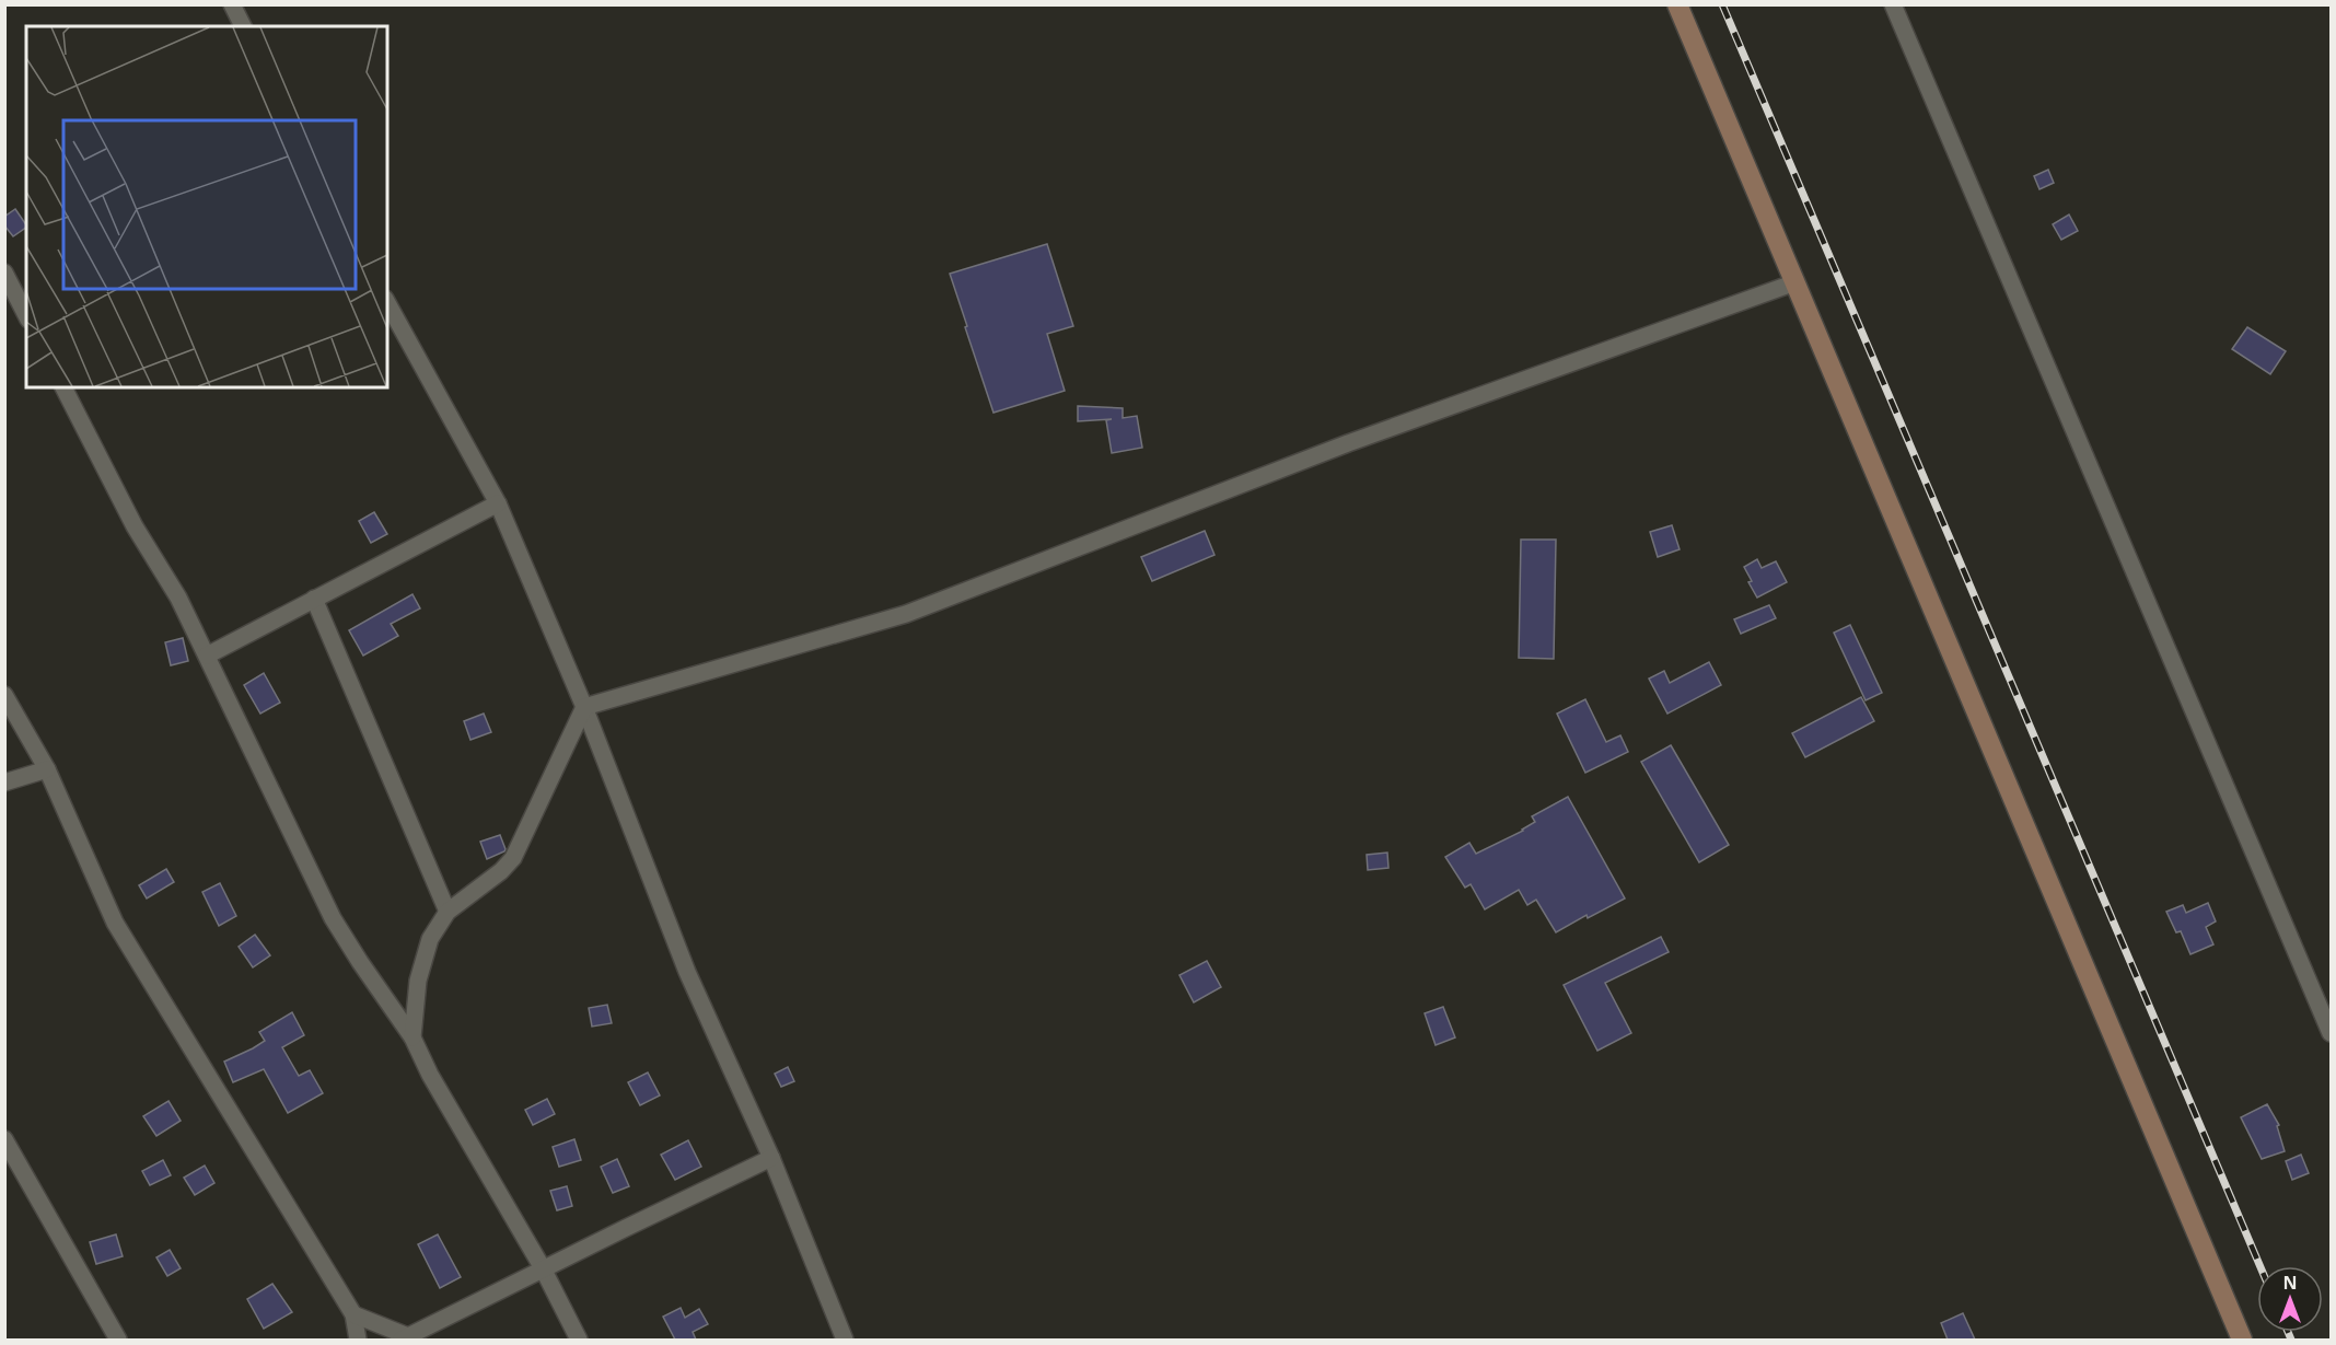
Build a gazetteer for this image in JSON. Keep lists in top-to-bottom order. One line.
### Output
{"north":"top"}
